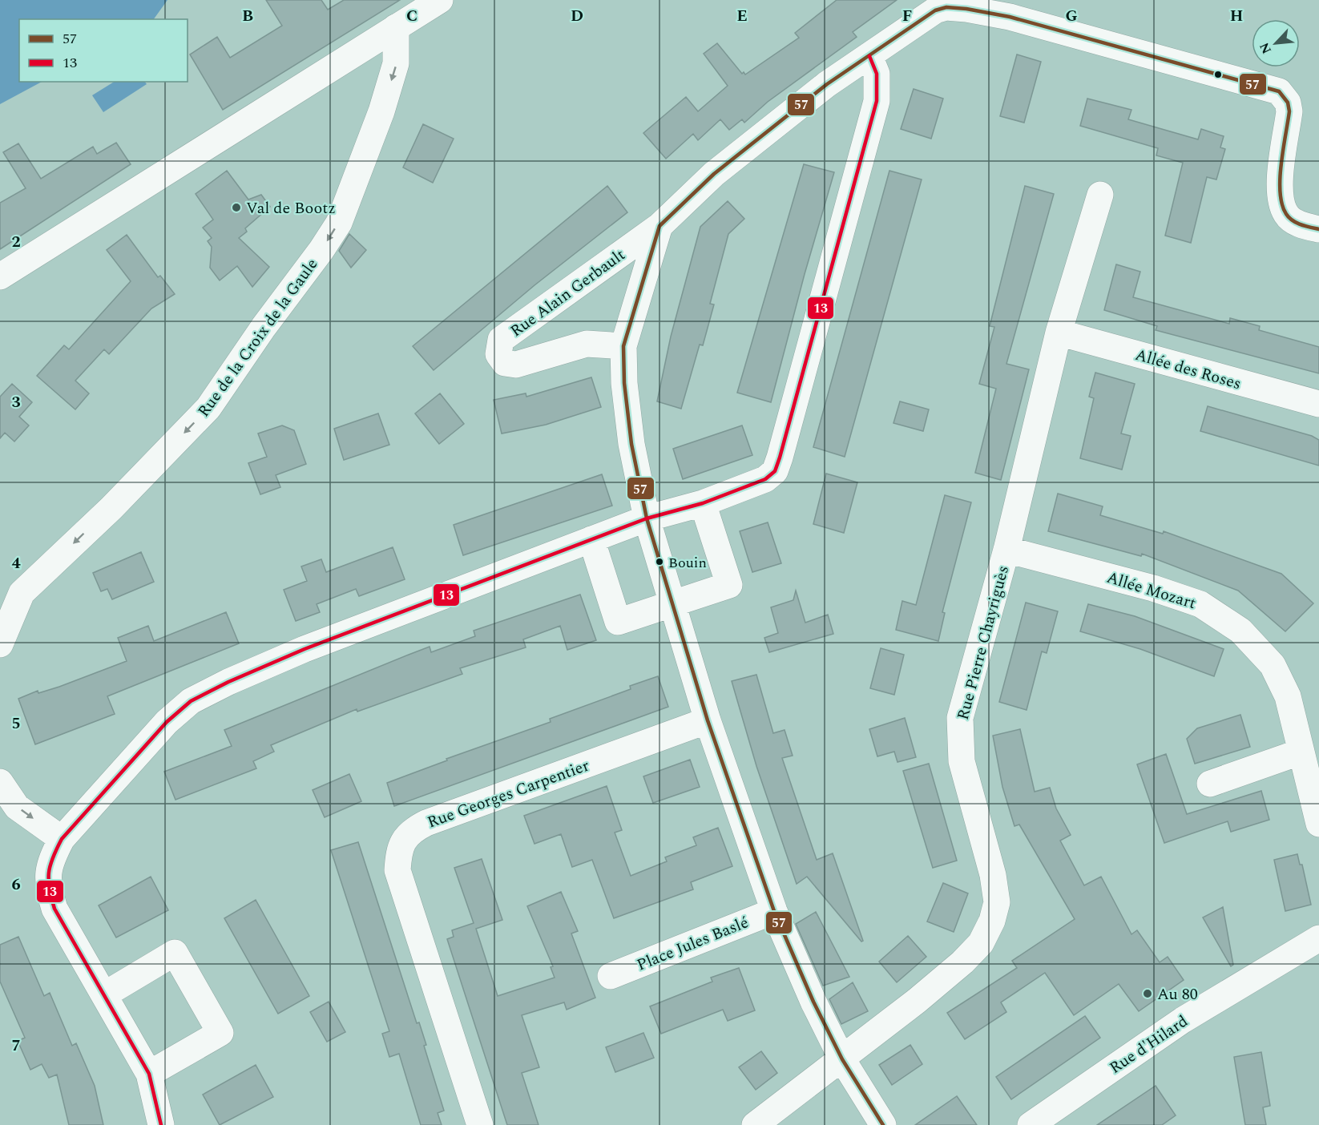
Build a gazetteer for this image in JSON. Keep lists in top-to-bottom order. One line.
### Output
{"streets":{"street":["Rue Alain Gerbault","Rue de la Croix de la Gaule","Allée des Roses","Allée Mozart","Rue Pierre Chayriguès","Rue Georges Carpentier","Place Jules Baslé","Rue d'Hilard"]},"crossings":[["Rue Alain Gerbault","Rue Pierre Chayriguès"],["Rue Alain Gerbault","Rue Georges Carpentier"],["Rue Alain Gerbault","Place Jules Baslé"],["Allée des Roses","Rue Pierre Chayriguès"],["Allée Mozart","Rue Pierre Chayriguès"]],"places":["Val de Bootz","Bouin","Au 80"],"lines":["transit line 57","transit line 13"],"legend":["57","13"],"north":"bottom left","grid":{"columns":["B","C","D","E","F","G","H"],"rows":["2","3","4","5","6","7"]}}
